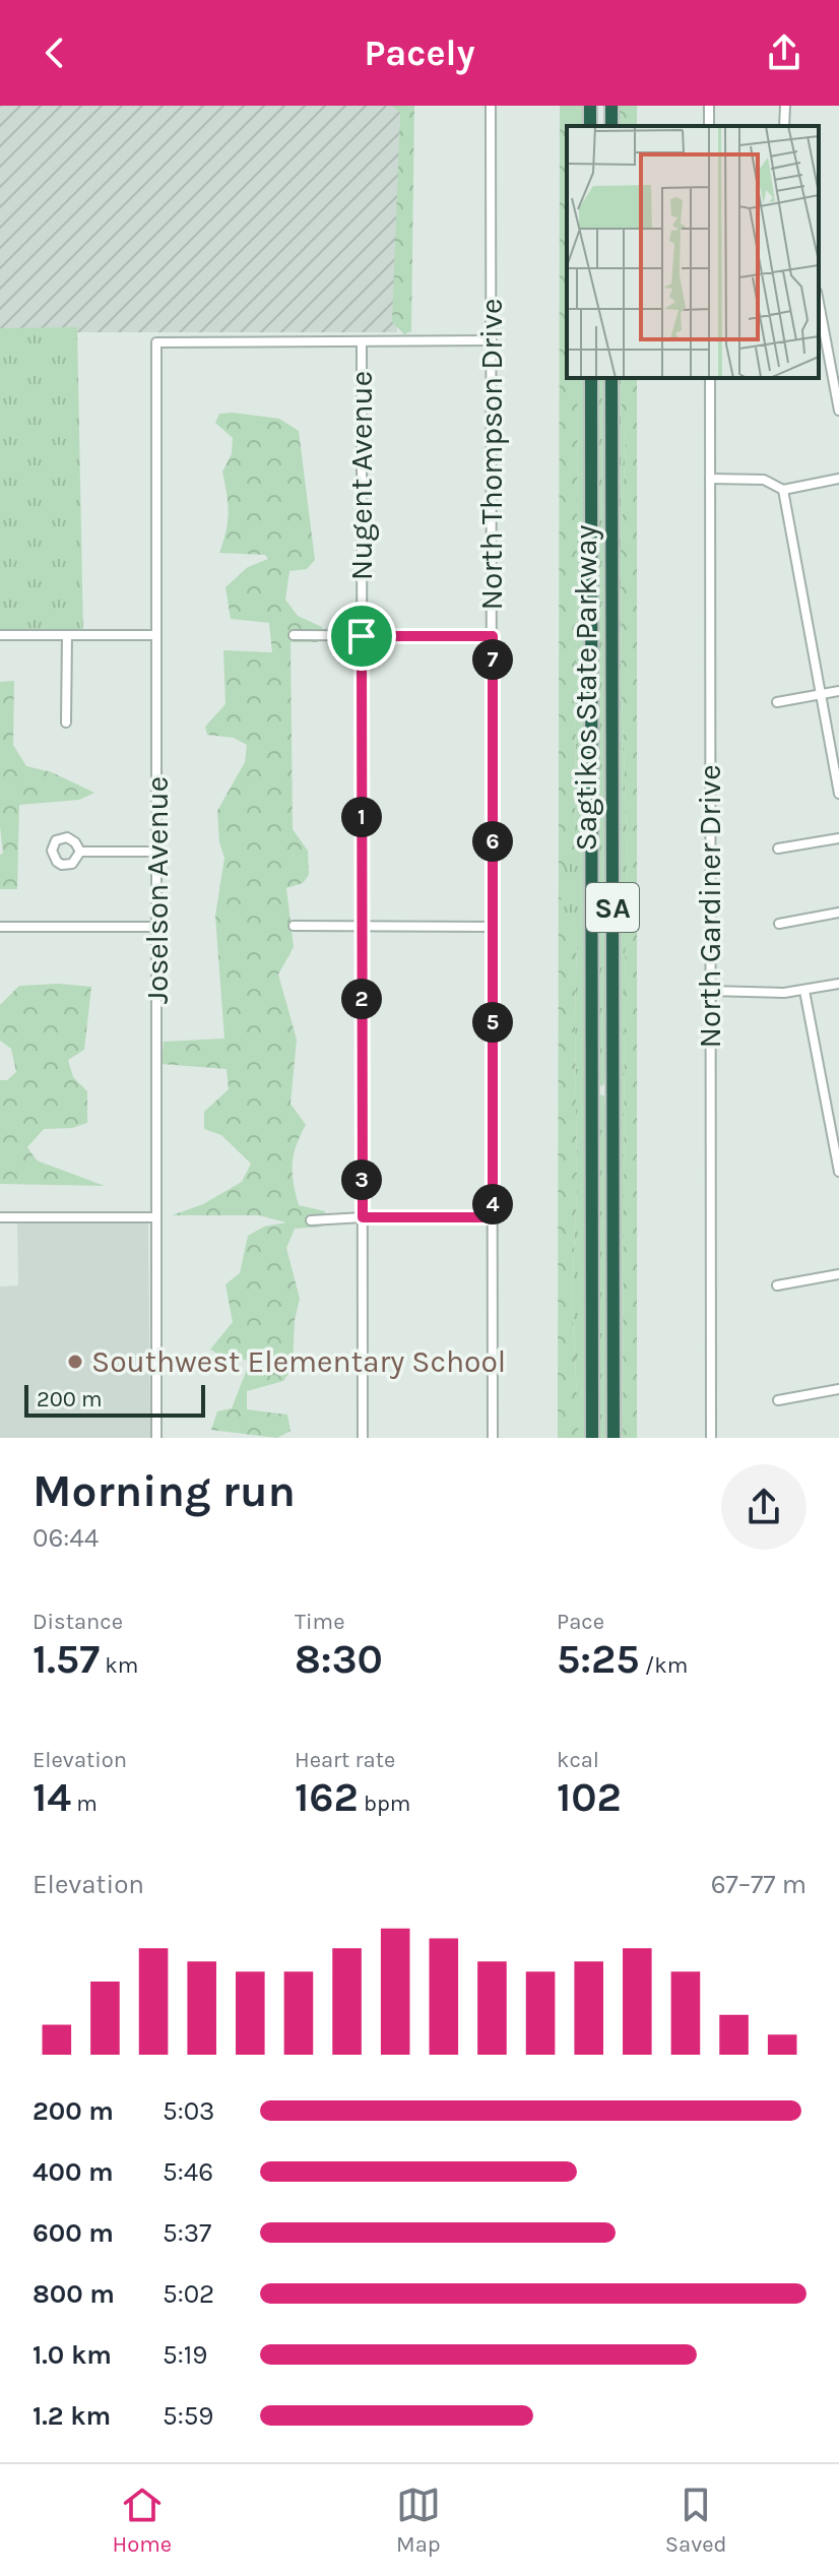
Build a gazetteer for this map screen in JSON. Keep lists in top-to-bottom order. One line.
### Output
{"streets":{"highway":["Sagtikos State Parkway","SA"],"street":["North Thompson Drive","Nugent Avenue","Joselson Avenue","North Gardiner Drive"]},"crossings":[["Nugent Avenue","Joselson Avenue"]],"places":["Southwest Elementary School"],"scale_bar":"200 m","page":{"header":"Pacely","pins":["7","1","6","2","5","3","4"],"scale":"200 m","heading":["Morning run","06:44"],"stats":[["Distance","1.57 km"],["Time","8:30"],["Pace","5:25 /km"],["Elevation","14 m"],["Heart rate","162 bpm"],["kcal","102"]],"chart":["Elevation","67–77 m"],"list":[{"name":"200 m","note":"5:03"},{"name":"400 m","note":"5:46"},{"name":"600 m","note":"5:37"},{"name":"800 m","note":"5:02"},{"name":"1.0 km","note":"5:19"},{"name":"1.2 km","note":"5:59"}],"tabs":["Home","Map","Saved"]}}
